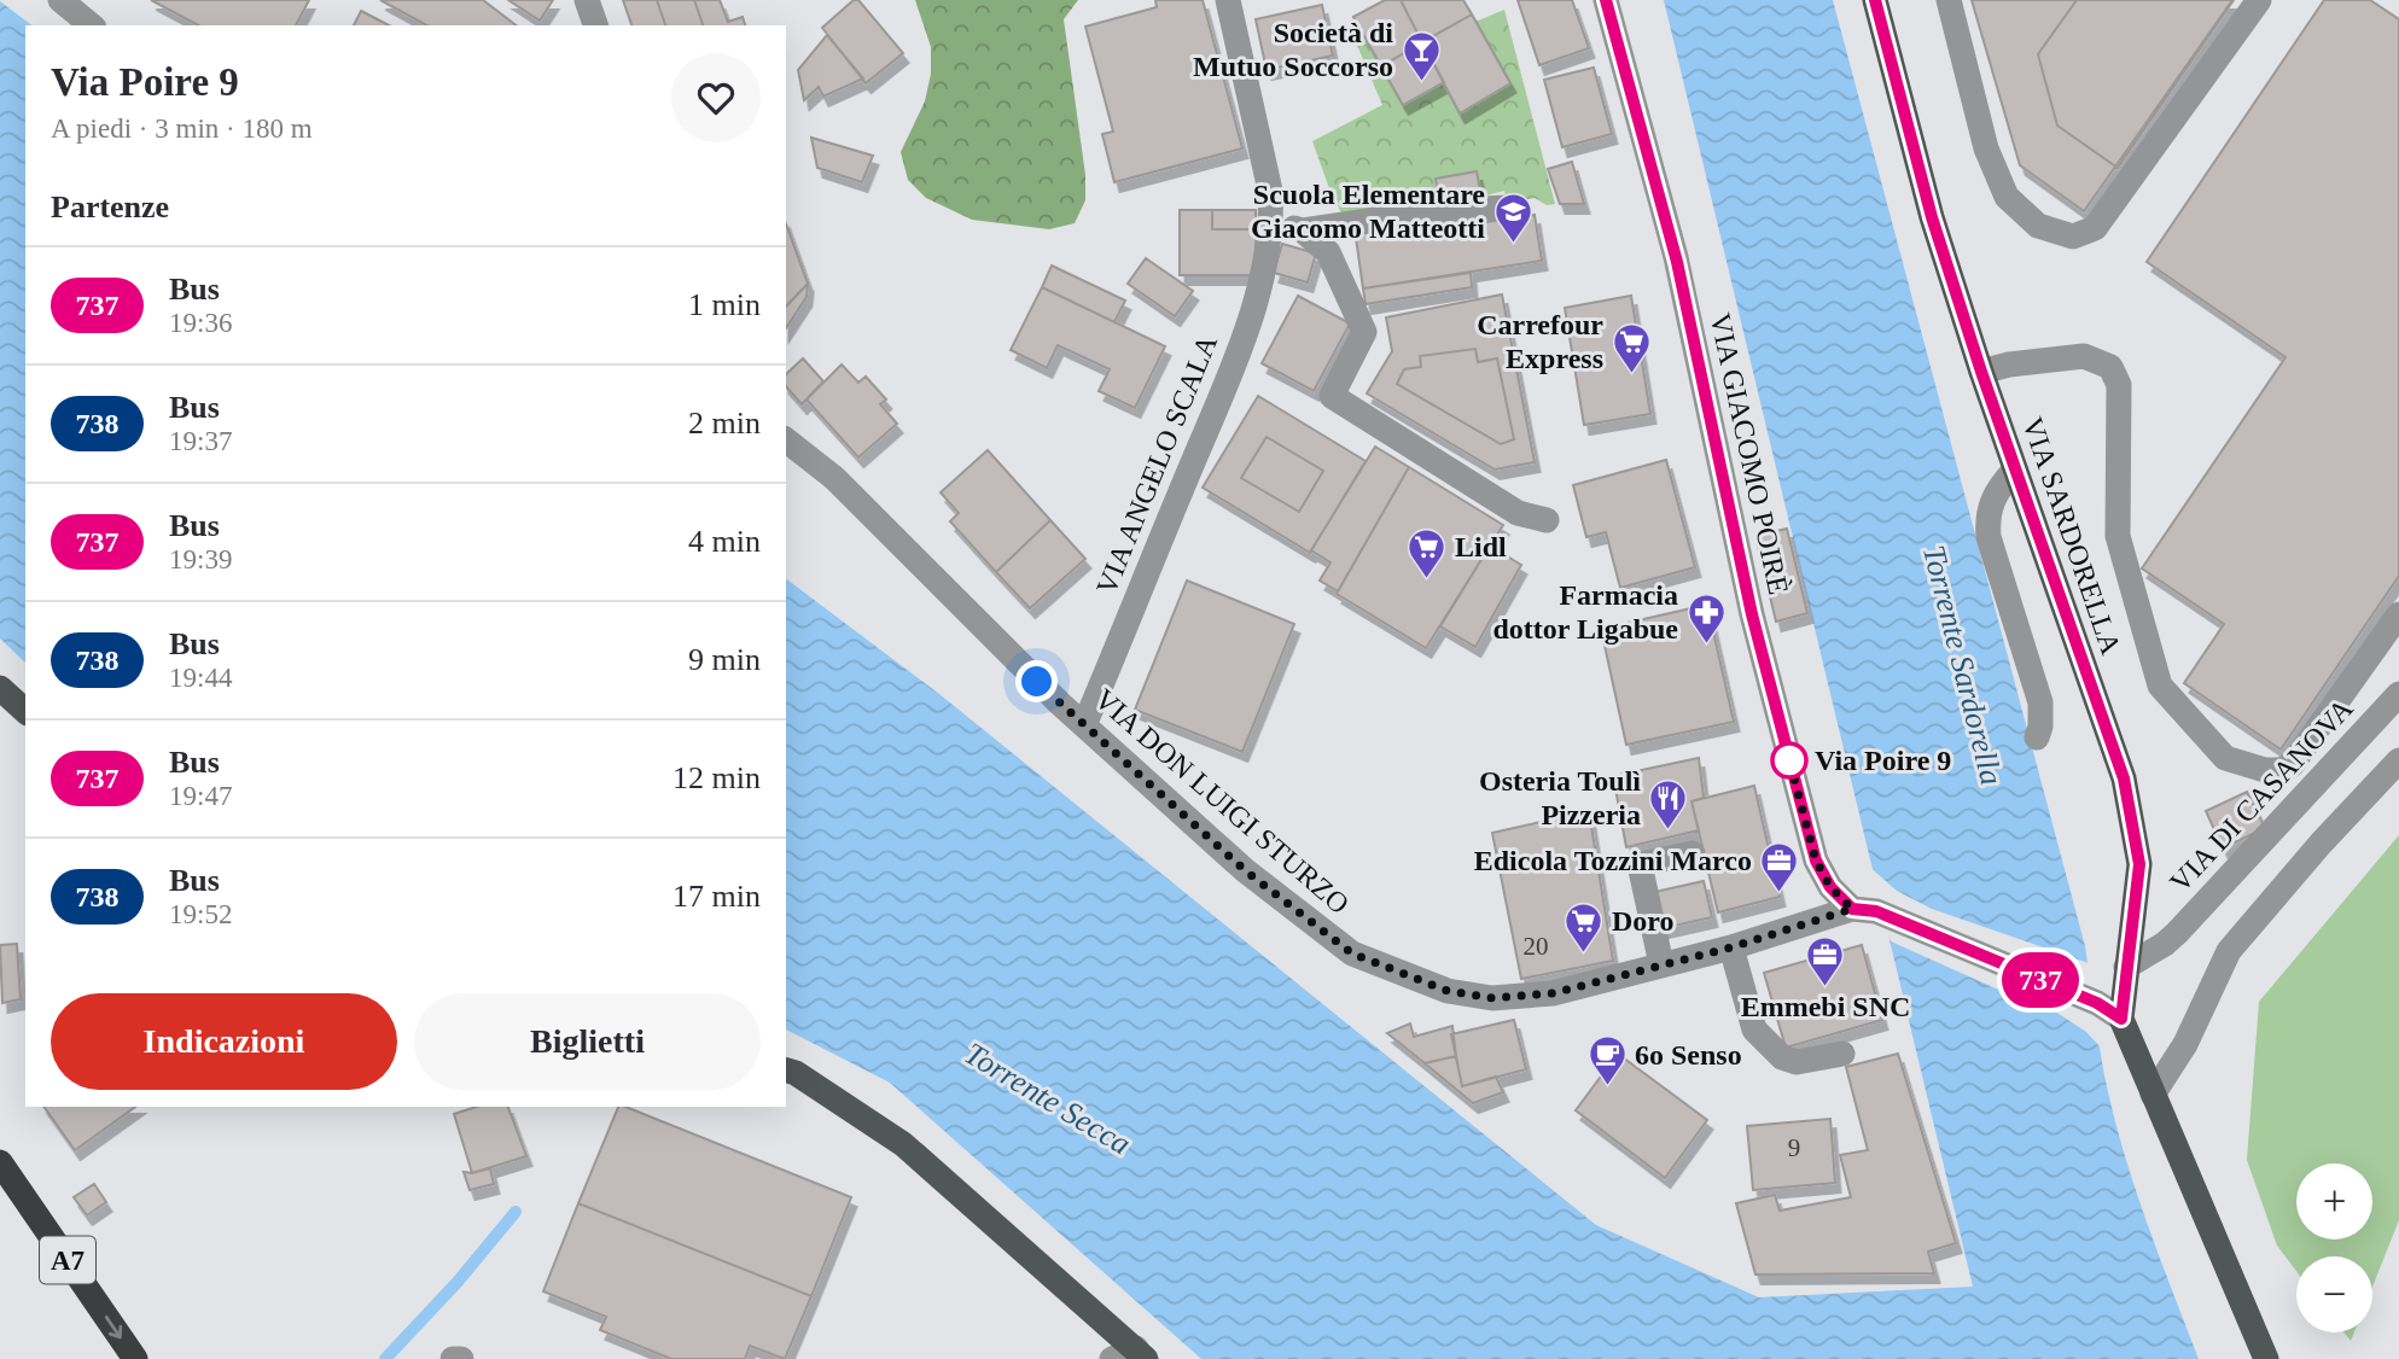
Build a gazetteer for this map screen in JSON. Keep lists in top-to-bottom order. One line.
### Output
{"streets":{"highway":["A7"],"main road":["VIA SARDORELLA"],"street":["VIA GIACOMO POIRÈ","VIA ANGELO SCALA","VIA DI CASANOVA","VIA DON LUIGI STURZO"]},"crossings":[["VIA GIACOMO POIRÈ","VIA DON LUIGI STURZO"],["VIA ANGELO SCALA","VIA DON LUIGI STURZO"],["VIA SARDORELLA","VIA DI CASANOVA"]],"water":["Torrente Sardorella","Torrente Secca"],"places":{"bar":["Società di Mutuo Soccorso"],"school or university":["Scuola Elementare Giacomo Matteotti"],"supermarket":["Carrefour Express","Lidl","Doro"],"pharmacy":["Farmacia dottor Ligabue"],"other":["Via Poire 9"],"restaurant":["Osteria Toulì Pizzeria"],"office":["Edicola Tozzini Marco","Emmebi SNC"],"cafe":["6o Senso"]},"lines":["bus line 737"],"house_numbers":["20","9"],"page":{"on_map":"737","heading":[["Via Poire 9","A piedi · 3 min · 180 m"],"Partenze"],"list":[{"mark":"737","name":"Bus","note":"19:36","value":"1 min"},{"mark":"738","name":"Bus","note":"19:37","value":"2 min"},{"mark":"737","name":"Bus","note":"19:39","value":"4 min"},{"mark":"738","name":"Bus","note":"19:44","value":"9 min"},{"mark":"737","name":"Bus","note":"19:47","value":"12 min"},{"mark":"738","name":"Bus","note":"19:52","value":"17 min"}],"buttons":["Indicazioni","Biglietti"],"map_buttons":["+","−"]}}
